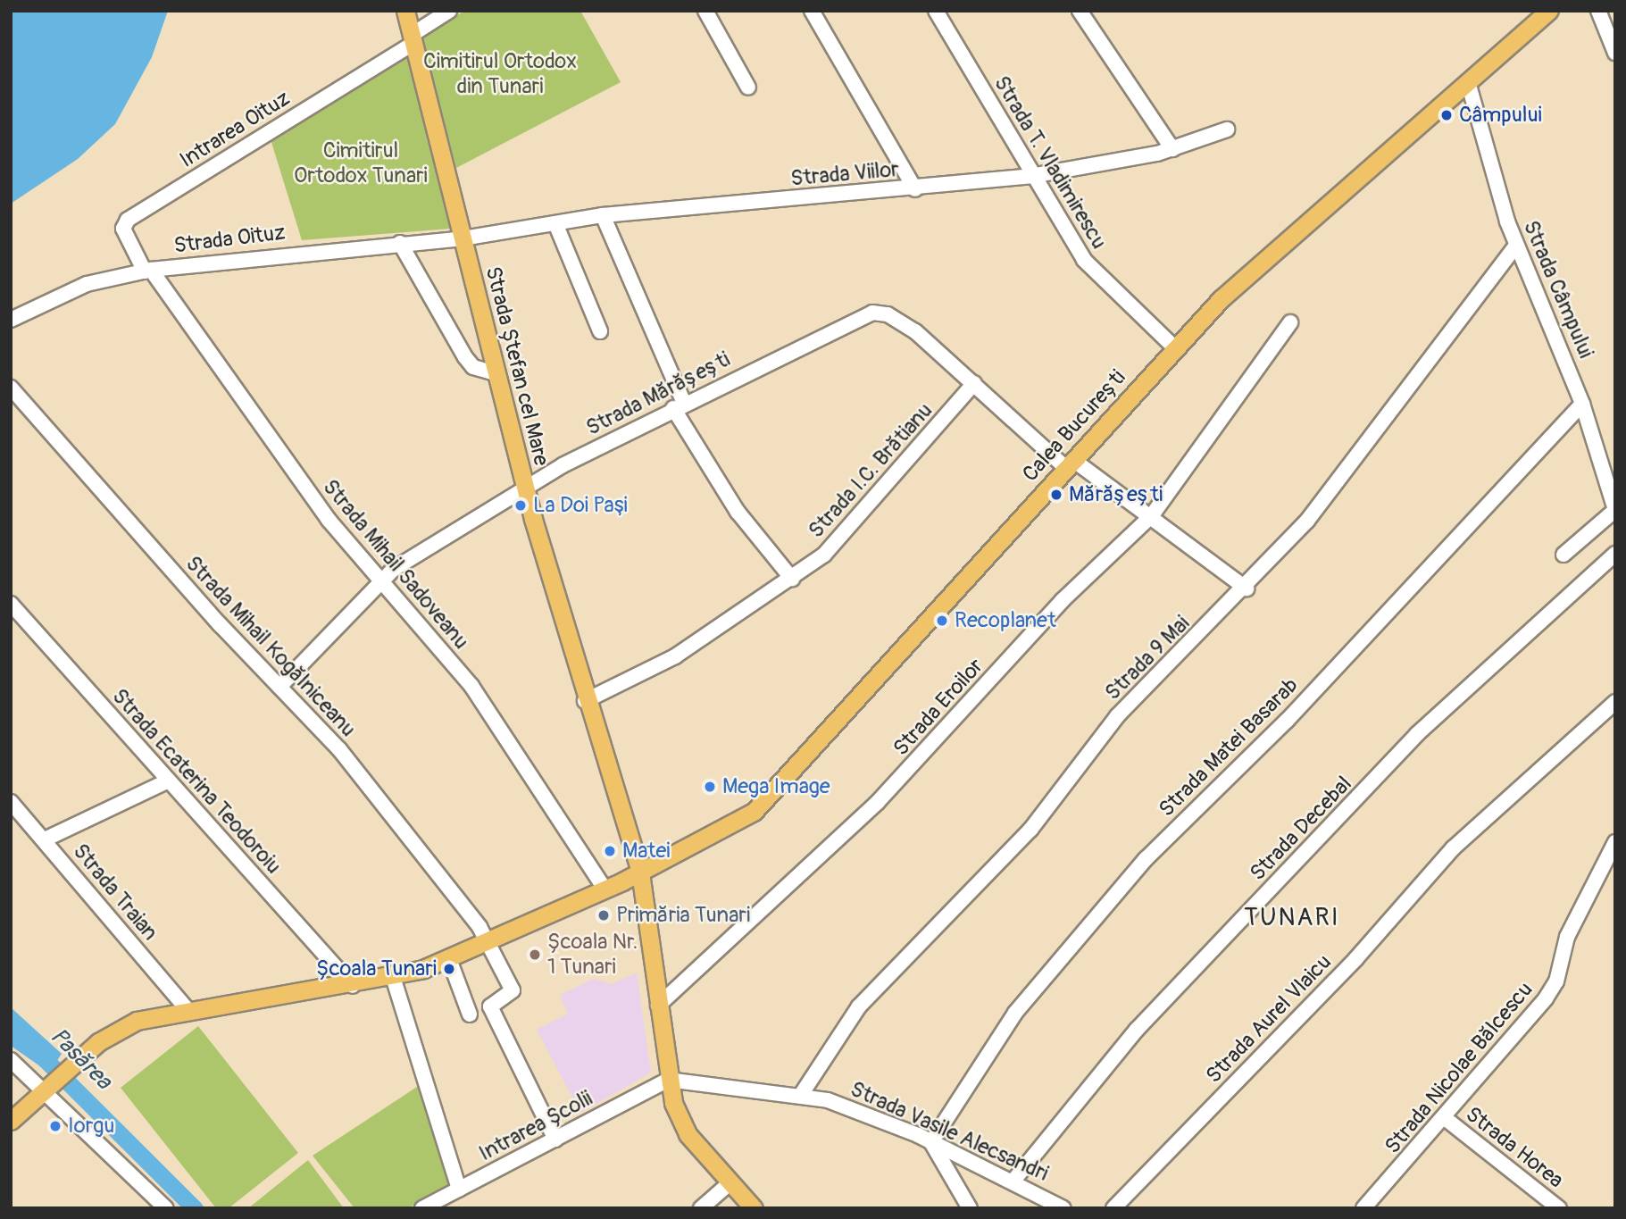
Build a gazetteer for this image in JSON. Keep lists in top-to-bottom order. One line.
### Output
{"streets":{"main road":["Strada Ștefan cel Mare","Calea București"],"street":["Intrarea Oituz","Strada T. Vladimirescu","Strada Viilor","Strada Oituz","Strada Câmpului","Strada Mărășești","Strada I.C. Brătianu","Strada Mihail Sadoveanu","Strada Mihail Kogălniceanu","Strada 9 Mai","Strada Eroilor","Strada Matei Basarab","Strada Ecaterina Teodoroiu","Strada Decebal","Strada Traian","Strada Aurel Vlaicu","Strada Nicolae Bălcescu","Intrarea Școlii","Strada Vasile Alecsandri","Strada Horea"]},"crossings":[["Intrarea Oituz","Strada Oituz"],["Intrarea Oituz","Strada Ștefan cel Mare"],["Intrarea Oituz","Strada Mihail Sadoveanu"],["Strada T. Vladimirescu","Strada Viilor"],["Strada T. Vladimirescu","Calea București"],["Strada Viilor","Strada Oituz"],["Strada Viilor","Strada Ștefan cel Mare"],["Strada Oituz","Strada Ștefan cel Mare"],["Strada Oituz","Strada Mihail Sadoveanu"],["Strada Câmpului","Calea București"],["Strada Câmpului","Strada 9 Mai"],["Strada Câmpului","Strada Matei Basarab"],["Strada Ștefan cel Mare","Strada Mărășești"],["Strada Ștefan cel Mare","Calea București"],["Strada Ștefan cel Mare","Strada I.C. Brătianu"],["Strada Ștefan cel Mare","Strada Eroilor"],["Strada Ștefan cel Mare","Intrarea Școlii"],["Strada Ștefan cel Mare","Strada Vasile Alecsandri"],["Strada Mărășești","Calea București"],["Strada Mărășești","Strada I.C. Brătianu"],["Strada Mărășești","Strada Mihail Sadoveanu"],["Strada Mărășești","Strada Mihail Kogălniceanu"],["Strada Mărășești","Strada 9 Mai"],["Strada Mărășești","Strada Eroilor"],["Calea București","Strada Mihail Sadoveanu"],["Calea București","Strada Mihail Kogălniceanu"],["Calea București","Strada Ecaterina Teodoroiu"],["Calea București","Strada Traian"],["Strada Mihail Kogălniceanu","Intrarea Școlii"],["Strada 9 Mai","Strada Vasile Alecsandri"],["Strada Matei Basarab","Strada Vasile Alecsandri"],["Strada Decebal","Strada Vasile Alecsandri"],["Strada Nicolae Bălcescu","Strada Horea"],["Intrarea Școlii","Strada Vasile Alecsandri"]],"districts":["TUNARI"],"water":["Pasărea"],"parks":["Cimitirul Ortodox din Tunari","Cimitirul Ortodox Tunari"],"places":["Câmpului","Mărășești","La Doi Paşi","Recoplanet","Mega Image","Matei","Primăria Tunari","Școala Nr. 1 Tunari","Școala Tunari","Iorgu"]}
